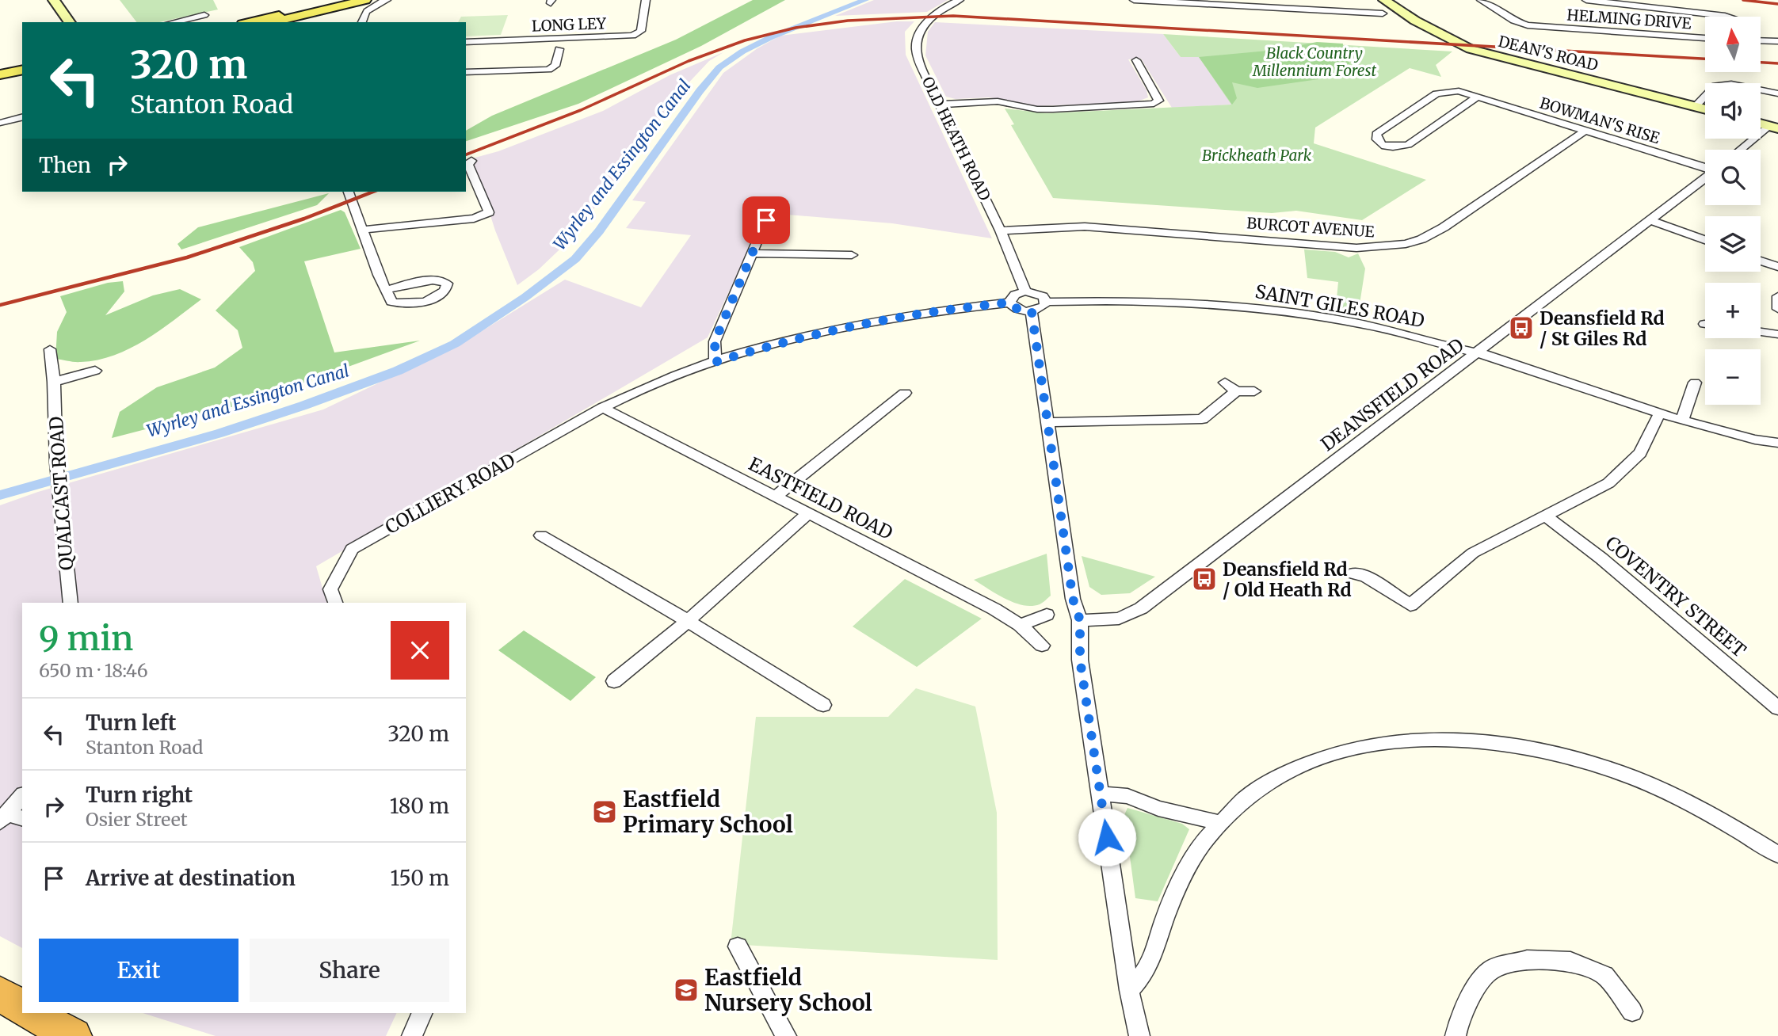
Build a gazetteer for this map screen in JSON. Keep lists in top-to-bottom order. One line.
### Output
{"streets":{"street":["HELMING DRIVE","LONG LEY","DEAN'S ROAD","BOWMAN'S RISE","OLD HEATH ROAD","BURCOT AVENUE","SAINT GILES ROAD","DEANSFIELD ROAD","QUALCAST ROAD","COLLIERY ROAD","EASTFIELD ROAD","COVENTRY STREET"]},"crossings":[["BOWMAN'S RISE","BURCOT AVENUE"],["OLD HEATH ROAD","BURCOT AVENUE"],["SAINT GILES ROAD","DEANSFIELD ROAD"],["COLLIERY ROAD","EASTFIELD ROAD"]],"water":["Wyrley and Essington Canal"],"parks":["Black Country Millennium Forest","Brickheath Park"],"places":{"bus stop":["Deansfield Rd / St Giles Rd","Deansfield Rd / Old Heath Rd"],"school or university":["Eastfield Primary School","Eastfield Nursery School"]},"north":"top","page":{"map_buttons":["+","−"],"turn":["320 m","Stanton Road"],"then":"Then","heading":["9 min","650 m · 18:46"],"list":[{"name":"Turn left","note":"Stanton Road","value":"320 m"},{"name":"Turn right","note":"Osier Street","value":"180 m"},{"name":"Arrive at destination","value":"150 m"}],"buttons":["Exit","Share"]}}
